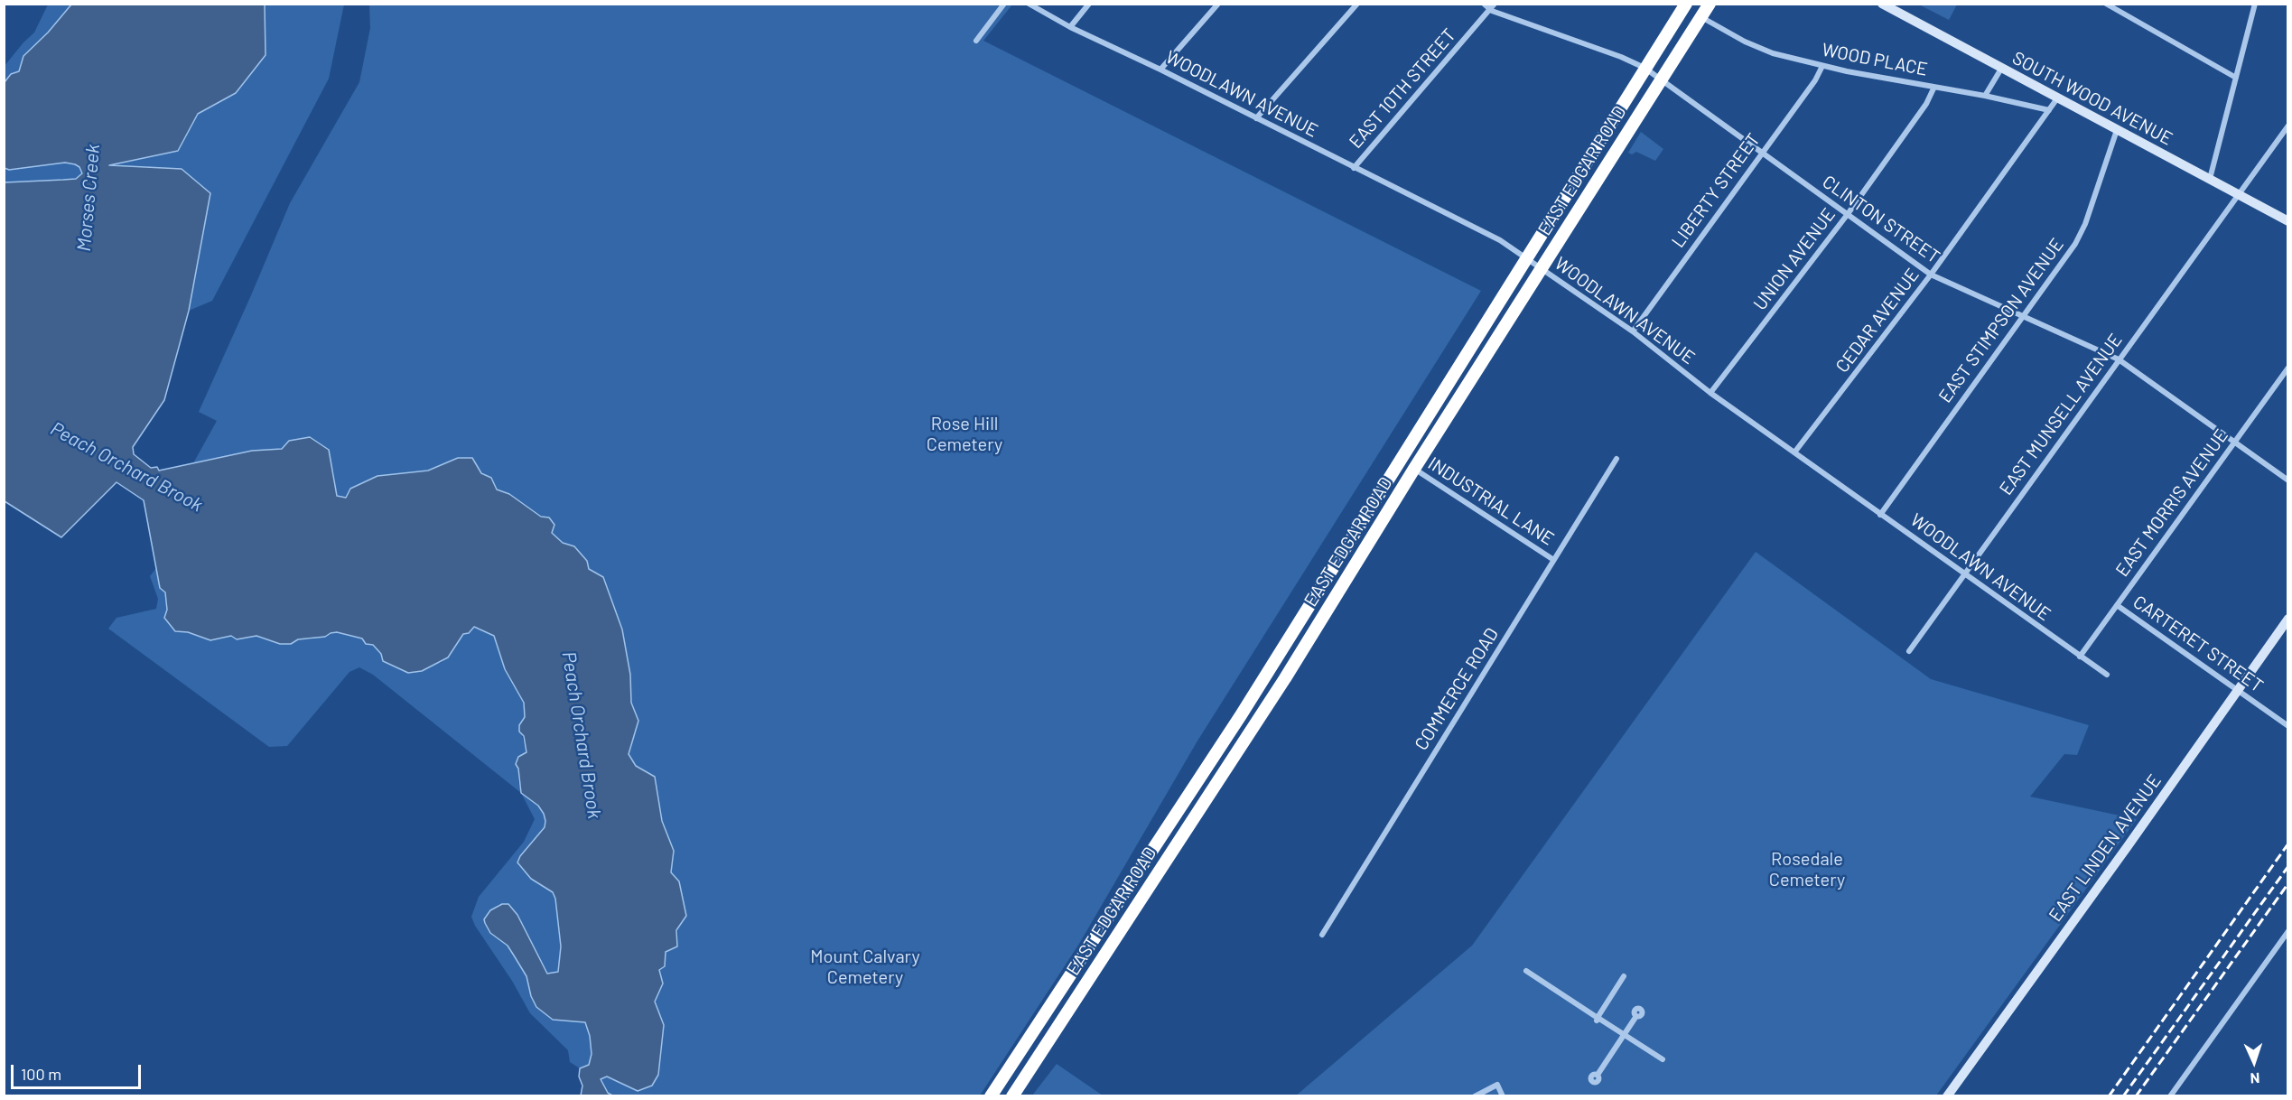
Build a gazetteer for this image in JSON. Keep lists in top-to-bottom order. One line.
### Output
{"streets":{"highway":["EAST EDGAR ROAD"],"street":["WOOD PLACE","EAST 10TH STREET","WOODLAWN AVENUE","SOUTH WOOD AVENUE","LIBERTY STREET","CLINTON STREET","UNION AVENUE","CEDAR AVENUE","EAST STIMPSON AVENUE","EAST MUNSELL AVENUE","INDUSTRIAL LANE","EAST MORRIS AVENUE","CARTERET STREET","COMMERCE ROAD","EAST LINDEN AVENUE"]},"crossings":[["WOOD PLACE","EAST EDGAR ROAD"],["WOOD PLACE","LIBERTY STREET"],["WOOD PLACE","UNION AVENUE"],["WOOD PLACE","CEDAR AVENUE"],["EAST 10TH STREET","WOODLAWN AVENUE"],["EAST 10TH STREET","CLINTON STREET"],["WOODLAWN AVENUE","EAST EDGAR ROAD"],["WOODLAWN AVENUE","LIBERTY STREET"],["WOODLAWN AVENUE","UNION AVENUE"],["WOODLAWN AVENUE","CEDAR AVENUE"],["WOODLAWN AVENUE","EAST STIMPSON AVENUE"],["WOODLAWN AVENUE","EAST MUNSELL AVENUE"],["WOODLAWN AVENUE","EAST MORRIS AVENUE"],["SOUTH WOOD AVENUE","CEDAR AVENUE"],["SOUTH WOOD AVENUE","EAST STIMPSON AVENUE"],["SOUTH WOOD AVENUE","EAST MUNSELL AVENUE"],["EAST EDGAR ROAD","CLINTON STREET"],["EAST EDGAR ROAD","INDUSTRIAL LANE"],["LIBERTY STREET","CLINTON STREET"],["CLINTON STREET","UNION AVENUE"],["CLINTON STREET","CEDAR AVENUE"],["CLINTON STREET","EAST STIMPSON AVENUE"],["CLINTON STREET","EAST MUNSELL AVENUE"],["CLINTON STREET","EAST MORRIS AVENUE"],["INDUSTRIAL LANE","COMMERCE ROAD"],["EAST MORRIS AVENUE","CARTERET STREET"],["CARTERET STREET","EAST LINDEN AVENUE"]],"water":["Morses Creek","Peach Orchard Brook"],"parks":["Rose Hill Cemetery","Rosedale Cemetery","Mount Calvary Cemetery"],"scale_bar":"100 m","north":"bottom"}
